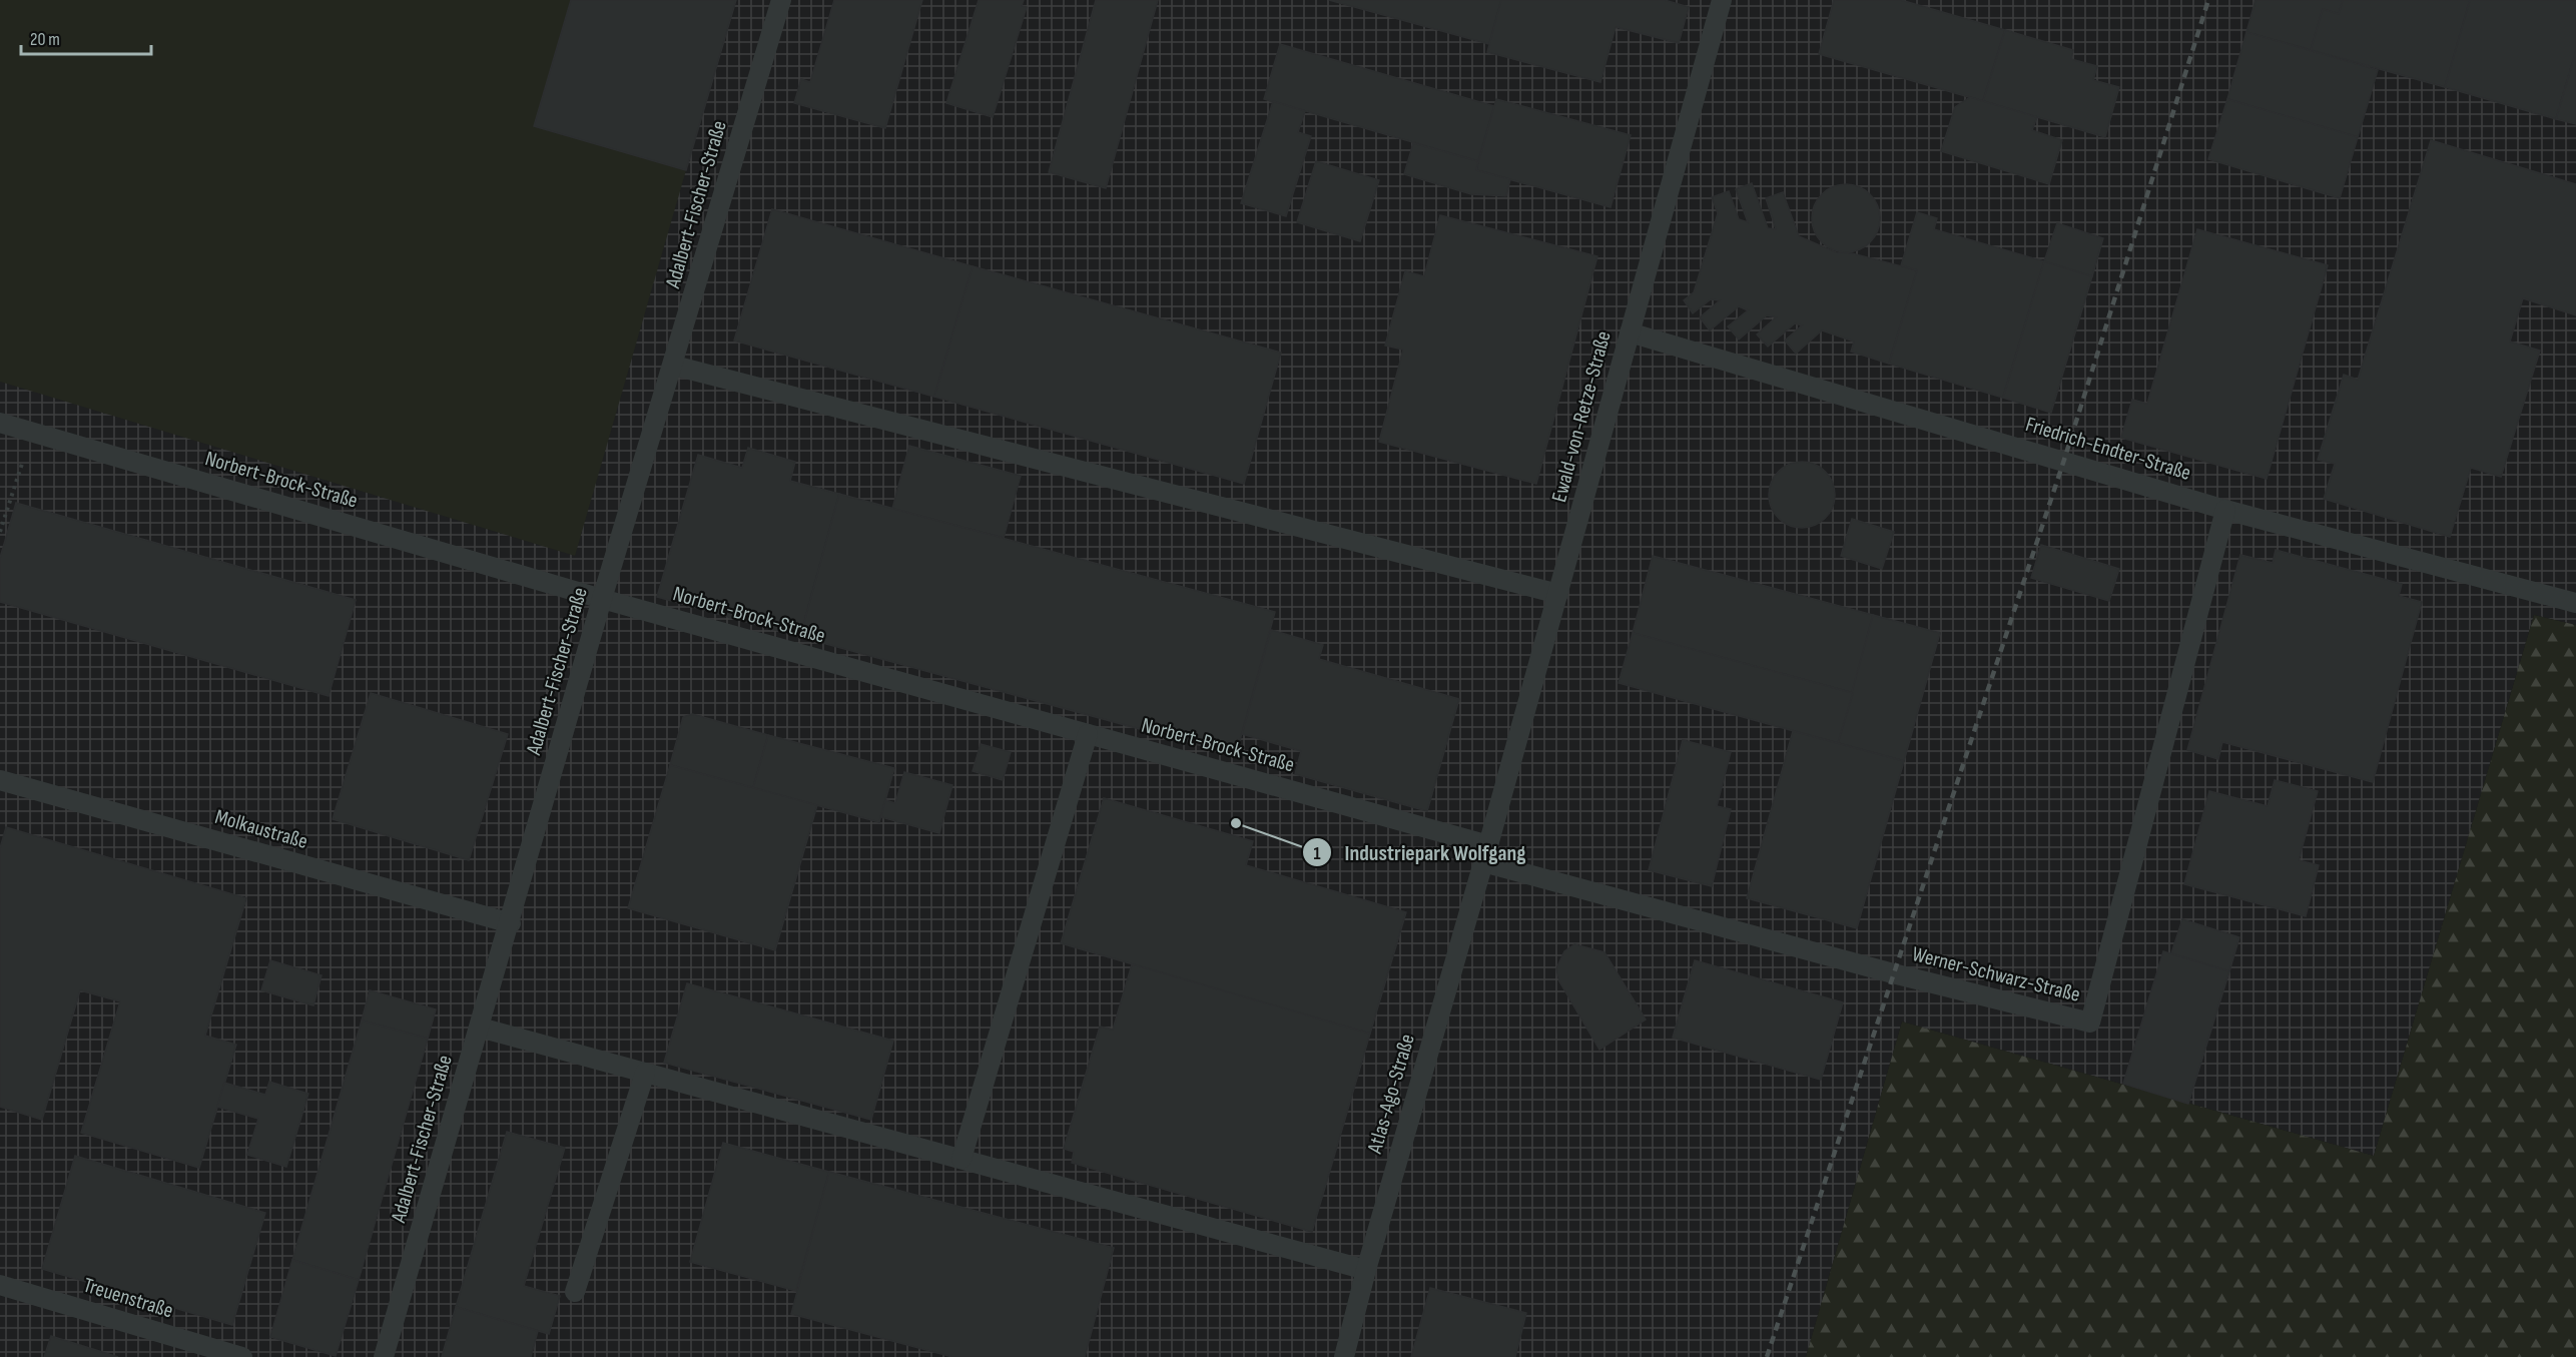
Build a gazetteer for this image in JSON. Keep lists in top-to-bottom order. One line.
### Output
{"streets":{"lane":["Adalbert-Fischer-Straße","Ewald-von-Retze-Straße","Friedrich-Endter-Straße","Norbert-Brock-Straße","Molkaustraße","Werner-Schwarz-Straße","Atlas-Ago-Straße","Treuenstraße"]},"crossings":[["Adalbert-Fischer-Straße","Norbert-Brock-Straße"],["Adalbert-Fischer-Straße","Molkaustraße"],["Ewald-von-Retze-Straße","Friedrich-Endter-Straße"],["Ewald-von-Retze-Straße","Norbert-Brock-Straße"],["Ewald-von-Retze-Straße","Werner-Schwarz-Straße"],["Ewald-von-Retze-Straße","Atlas-Ago-Straße"],["Friedrich-Endter-Straße","Werner-Schwarz-Straße"],["Norbert-Brock-Straße","Werner-Schwarz-Straße"],["Norbert-Brock-Straße","Atlas-Ago-Straße"],["Werner-Schwarz-Straße","Atlas-Ago-Straße"]],"places":["Industriepark Wolfgang"],"scale_bar":"20 m"}
